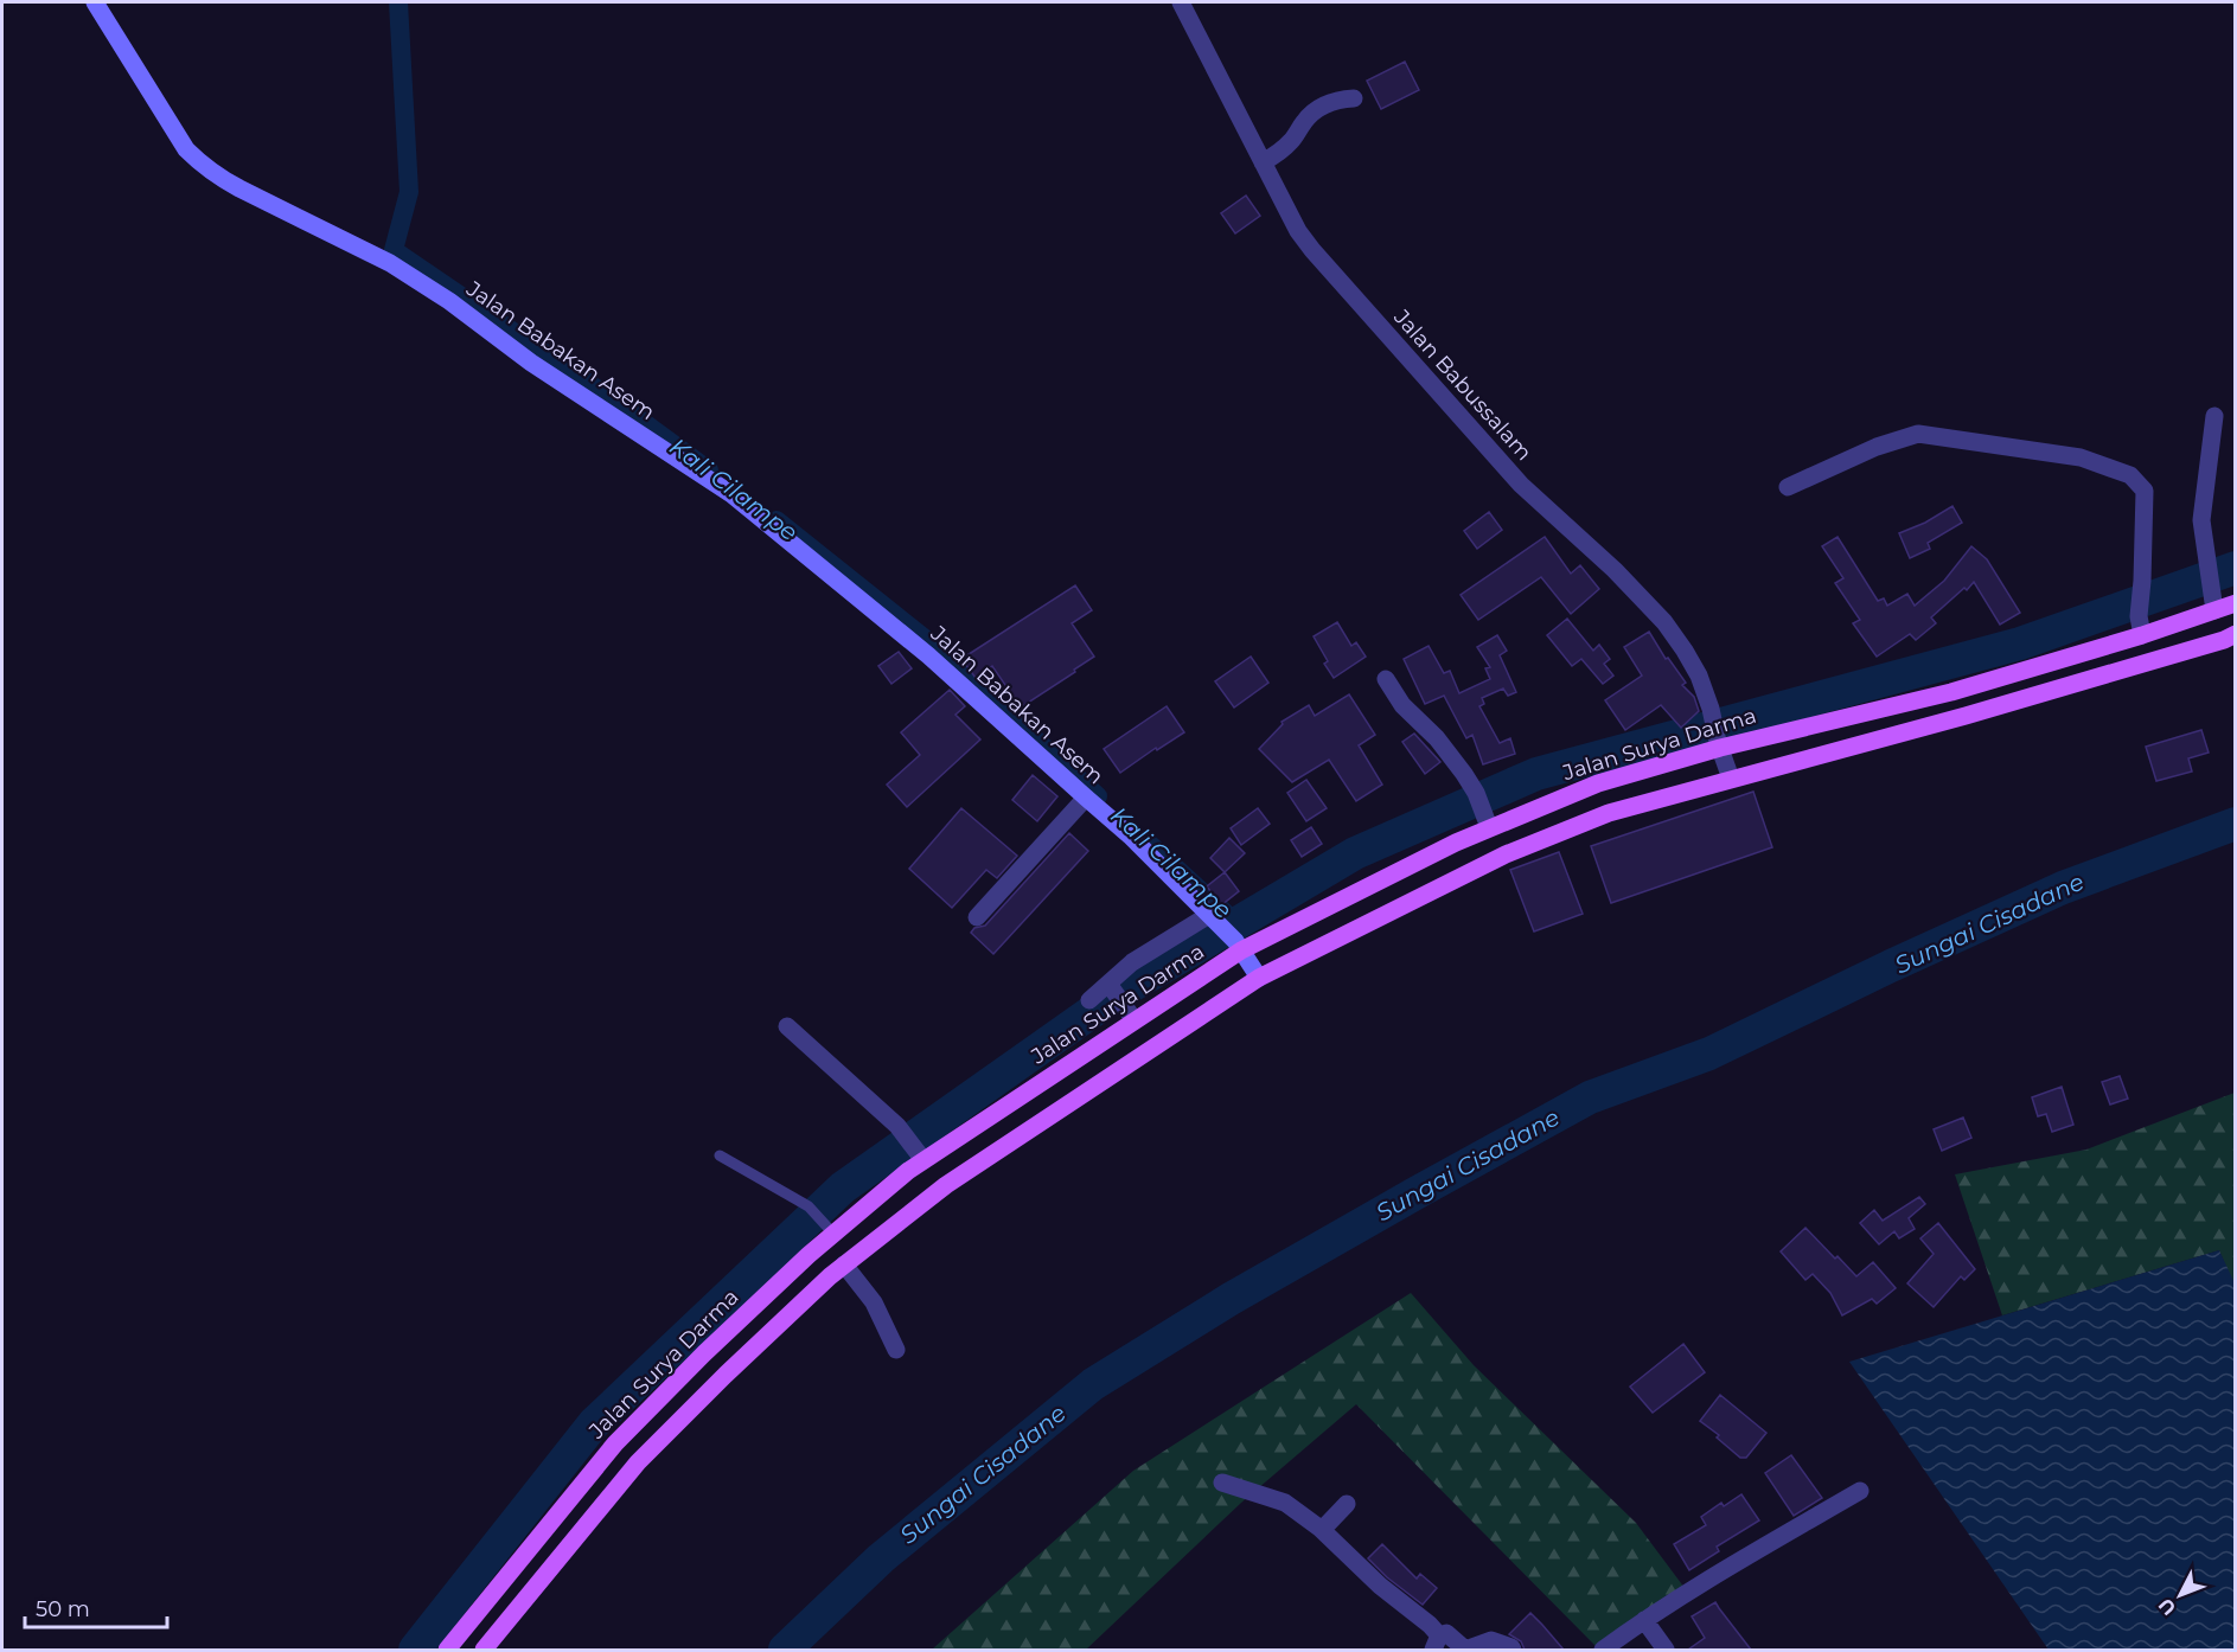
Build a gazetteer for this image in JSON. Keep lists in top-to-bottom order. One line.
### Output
{"streets":{"main road":["Jalan Surya Darma"],"street":["Jalan Babakan Asem","Jalan Babussalam"]},"crossings":[["Jalan Babakan Asem","Jalan Surya Darma"],["Jalan Babussalam","Jalan Surya Darma"]],"water":["Kali Cilampe","Sungai Cisadane"],"scale_bar":"50 m","north":"bottom left"}
